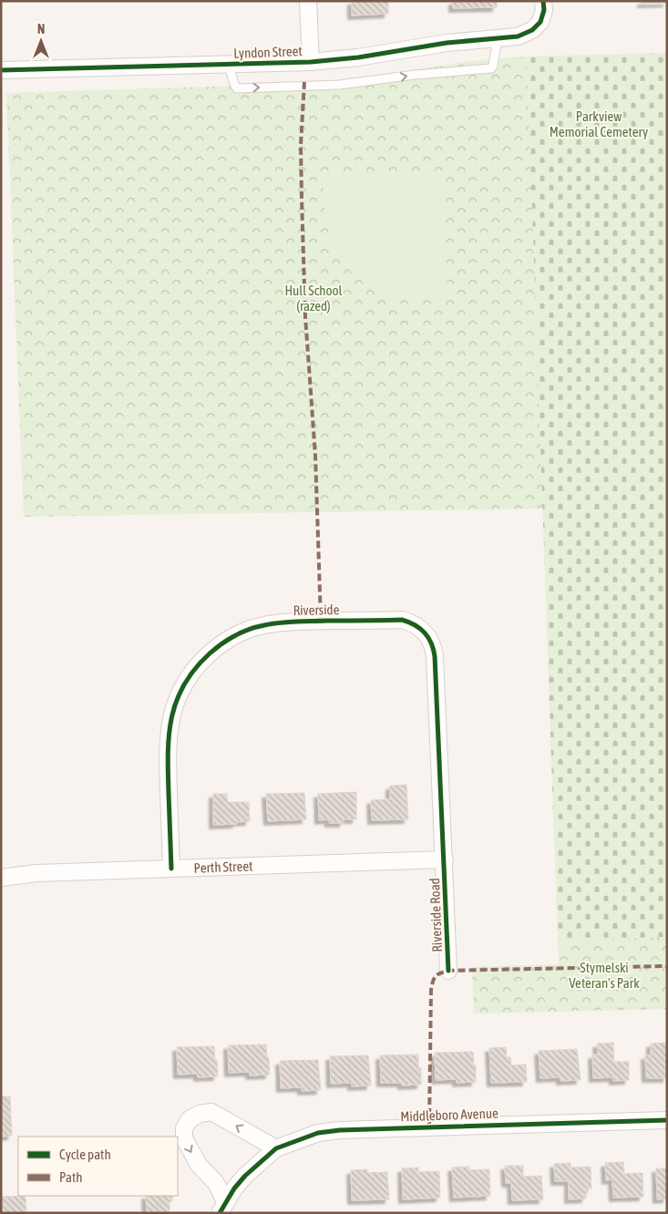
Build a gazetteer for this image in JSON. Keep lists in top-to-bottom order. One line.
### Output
{"streets":{"street":["Lyndon Street","Riverside","Perth Street","Riverside Road","Middleboro Avenue"]},"crossings":[["Riverside","Perth Street"],["Riverside","Riverside Road"],["Perth Street","Riverside Road"]],"parks":["Parkview Memorial Cemetery","Hull School (razed)","Stymelski Veteran's Park"],"legend":["Cycle path","Path"],"north":"top"}
